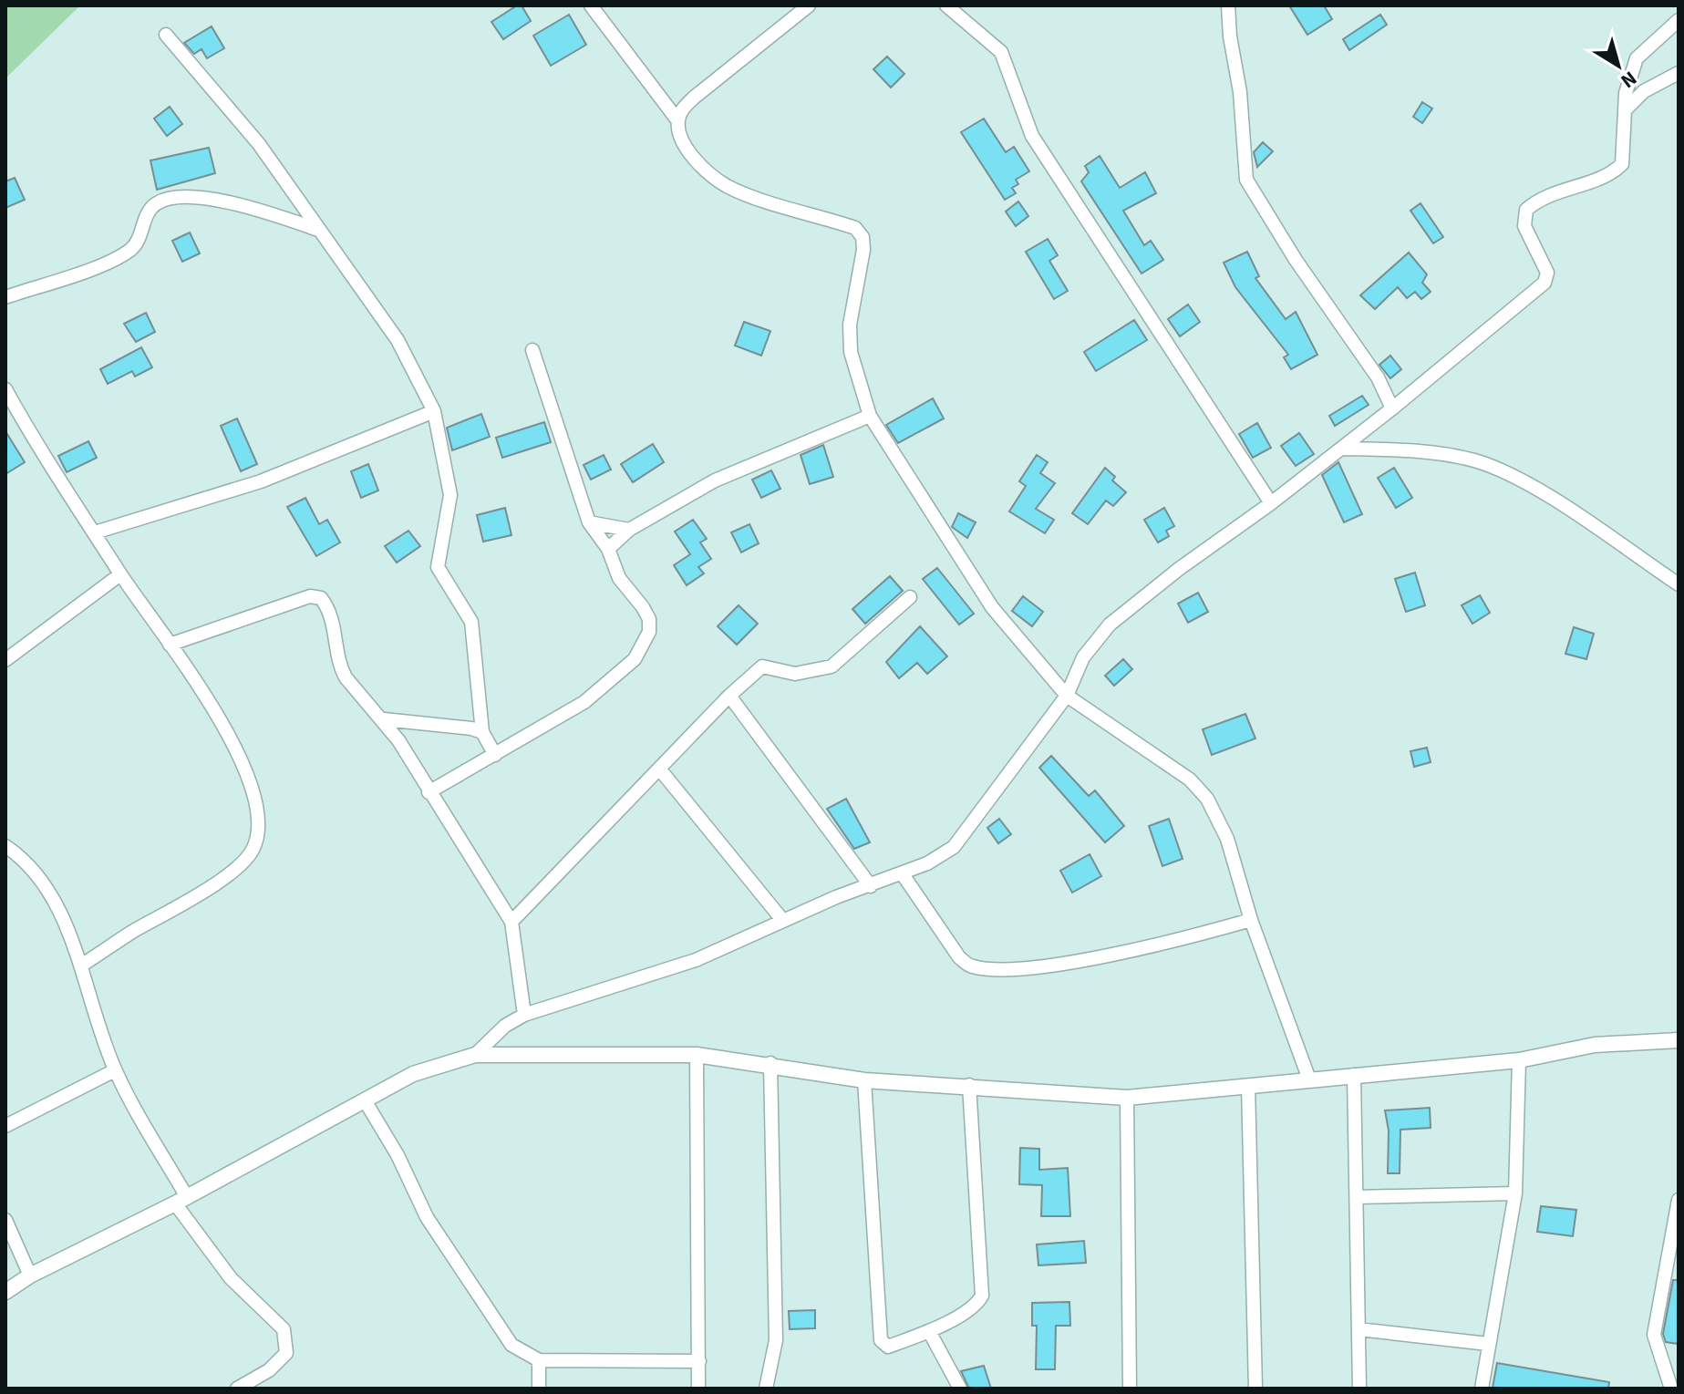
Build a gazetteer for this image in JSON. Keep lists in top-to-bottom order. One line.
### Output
{"north":"bottom right"}
